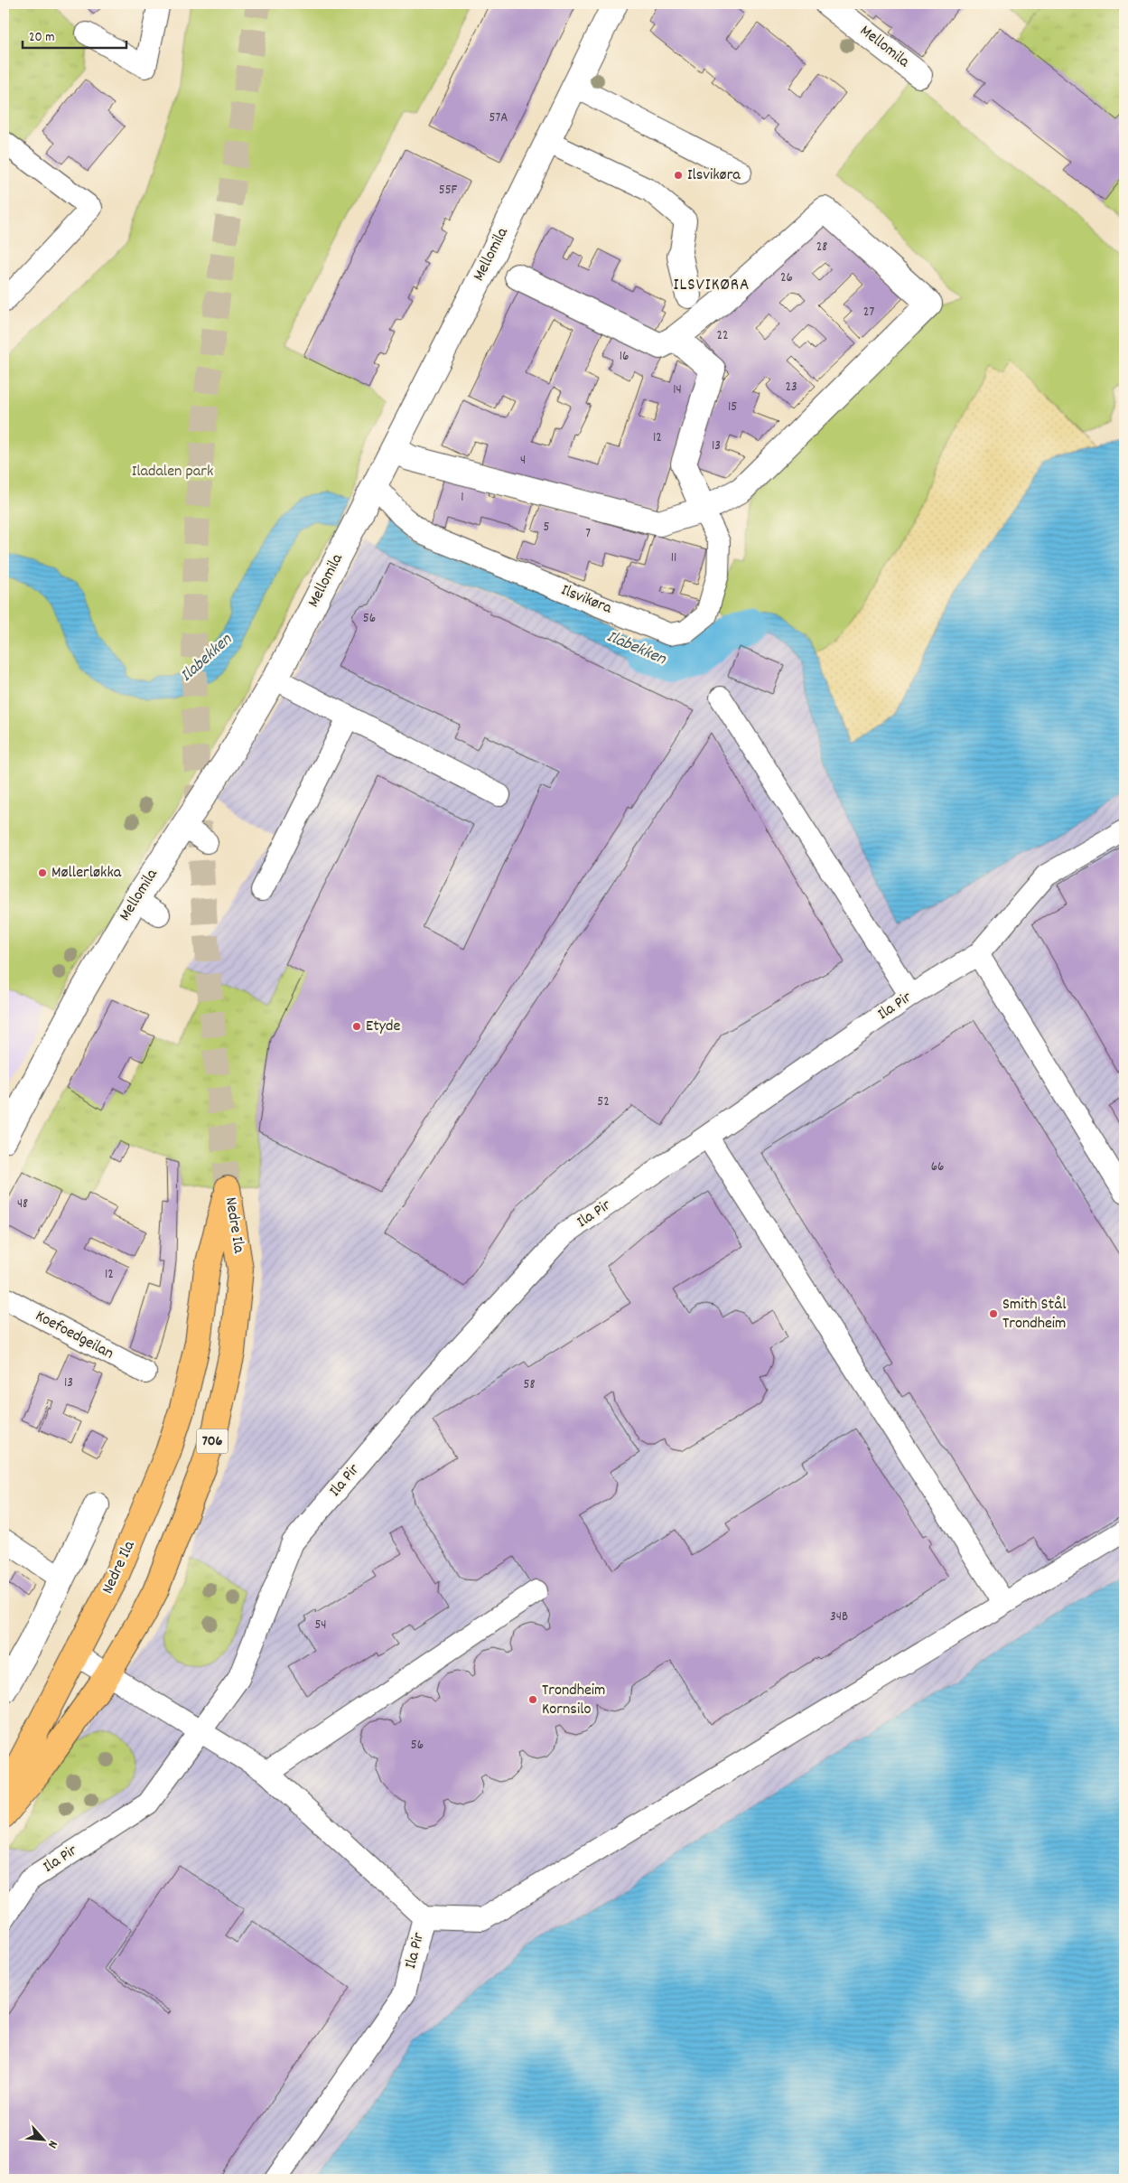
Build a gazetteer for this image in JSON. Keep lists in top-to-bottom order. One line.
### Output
{"streets":{"highway":["Nedre Ila","706"],"street":["Mellomila","Ilsvikøra"],"lane":["Ila Pir","Koefoedgeilan"]},"crossings":[["Mellomila","Ilsvikøra"],["Ila Pir","Nedre Ila"],["Ila Pir","706"],["Nedre Ila","706"]],"districts":["ILSVIKØRA"],"water":["Ilabekken"],"parks":["Iladalen park"],"places":["Ilsvikøra","Møllerløkka","Etyde","Smith Stål Trondheim","Trondheim Kornsilo"],"house_numbers":["57A","55F","28","26","27","22","16","23","14","15","12","13","4","1","5","7","11","56","52","66","48","12","13","58","34B","54","56"],"scale_bar":"20 m","north":"bottom right"}
